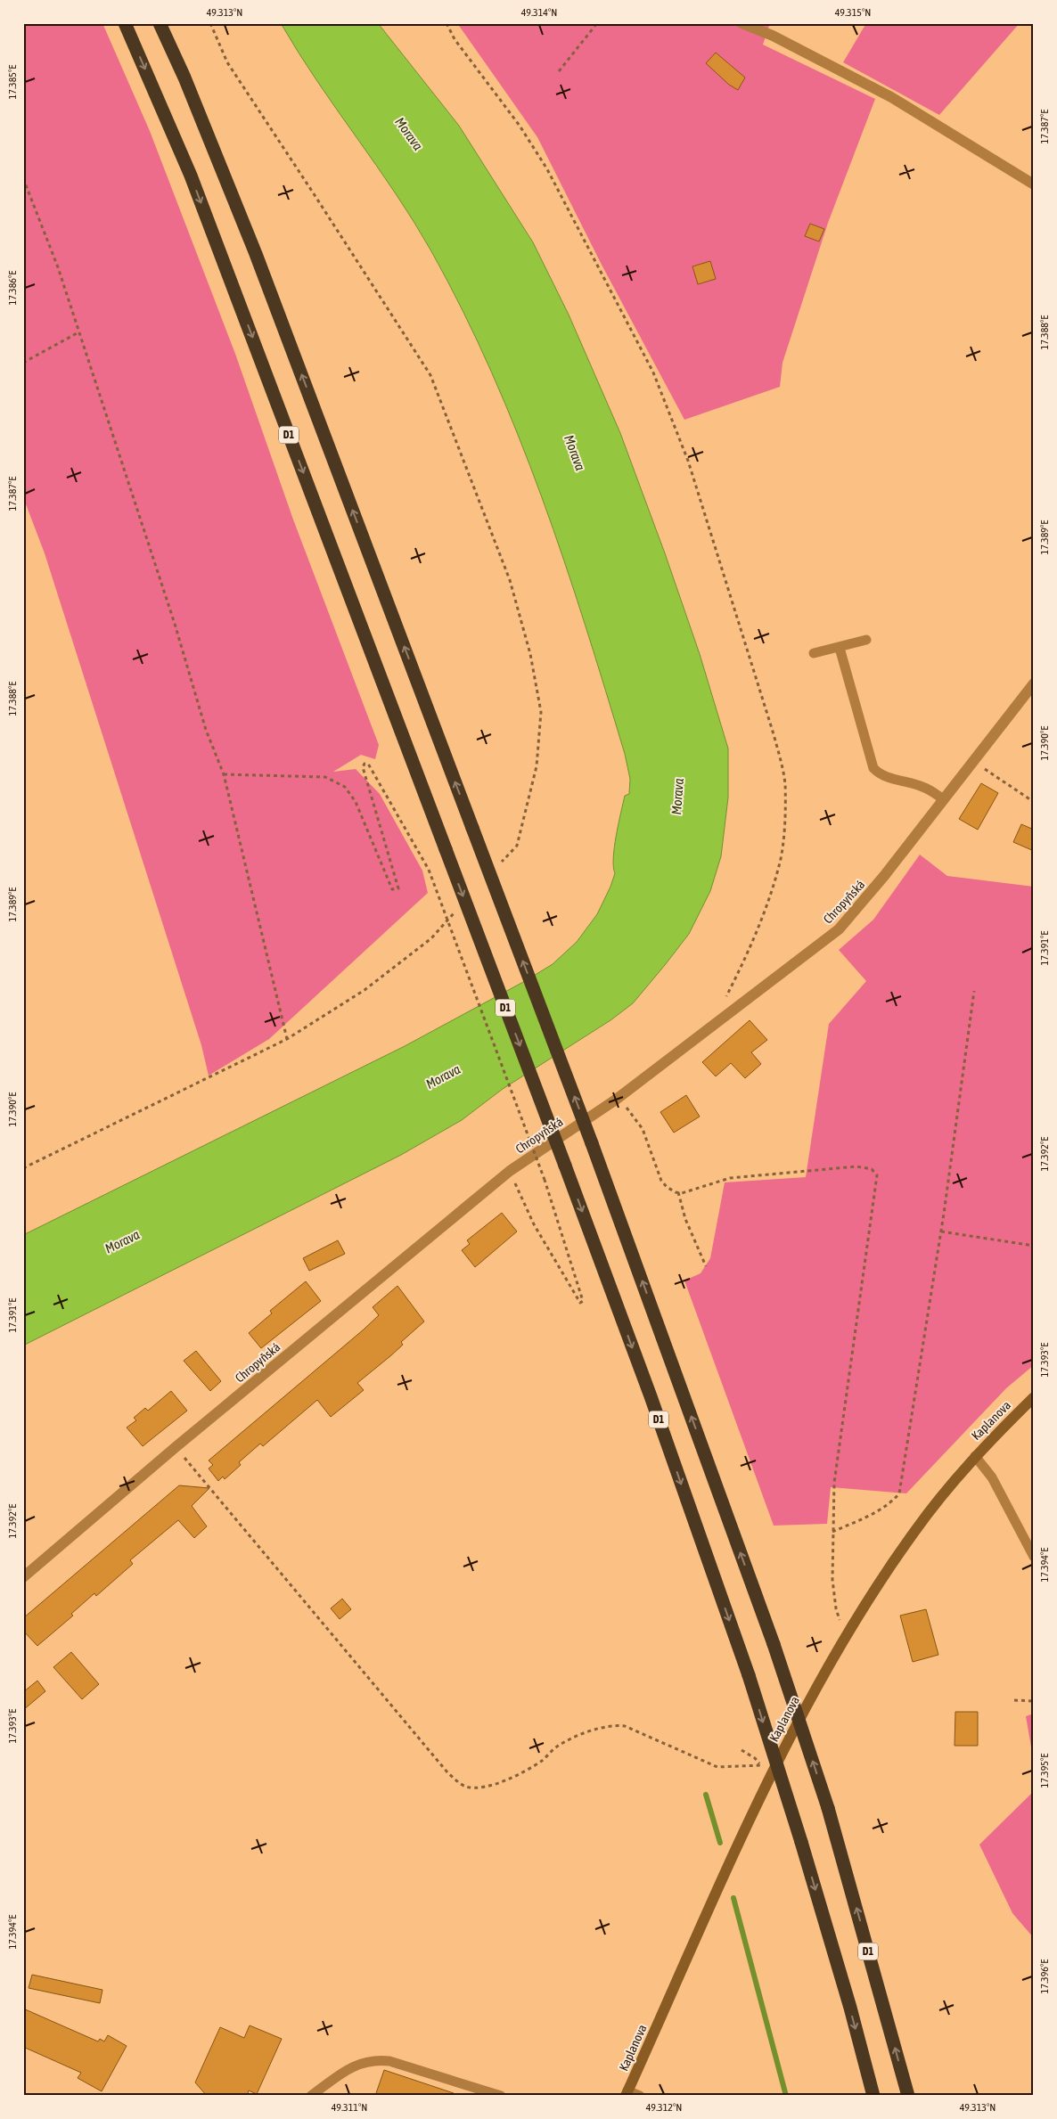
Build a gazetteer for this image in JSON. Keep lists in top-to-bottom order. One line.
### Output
{"streets":{"highway":["D1"],"main road":["Kaplanova"],"street":["Chropyňská"]},"water":["Morava"],"coordinates":["49.313°N","49.314°N","49.315°N","17.385°E","17.387°E","17.386°E","17.388°E","17.389°E","17.390°E","17.391°E","17.392°E","17.393°E","17.394°E","17.395°E","17.396°E","49.311°N","49.312°N"]}
